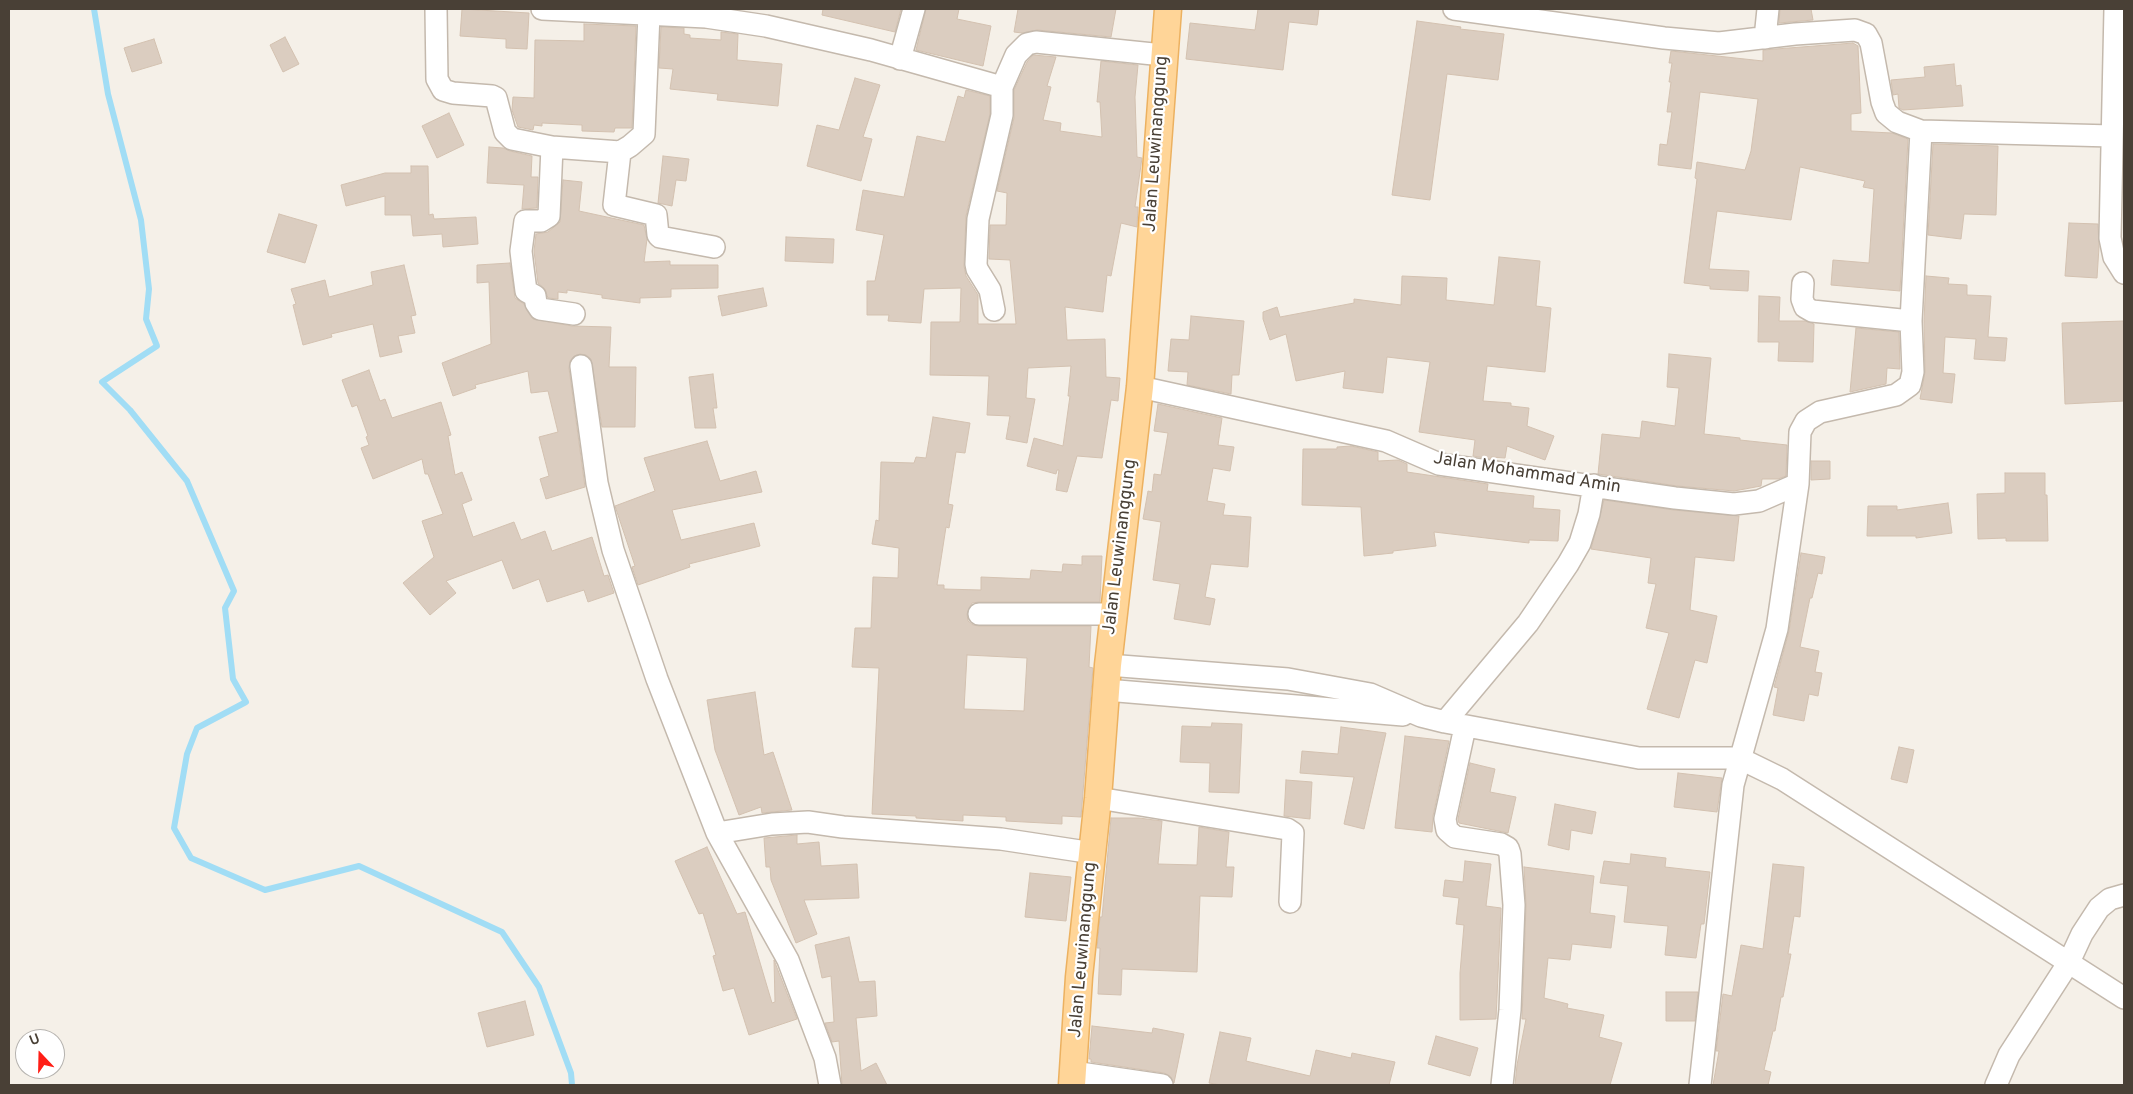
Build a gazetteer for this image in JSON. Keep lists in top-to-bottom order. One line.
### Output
{"streets":{"main road":["Jalan Leuwinanggung"],"street":["Jalan Mohammad Amin"]},"crossings":[["Jalan Leuwinanggung","Jalan Mohammad Amin"]],"north":"top"}
